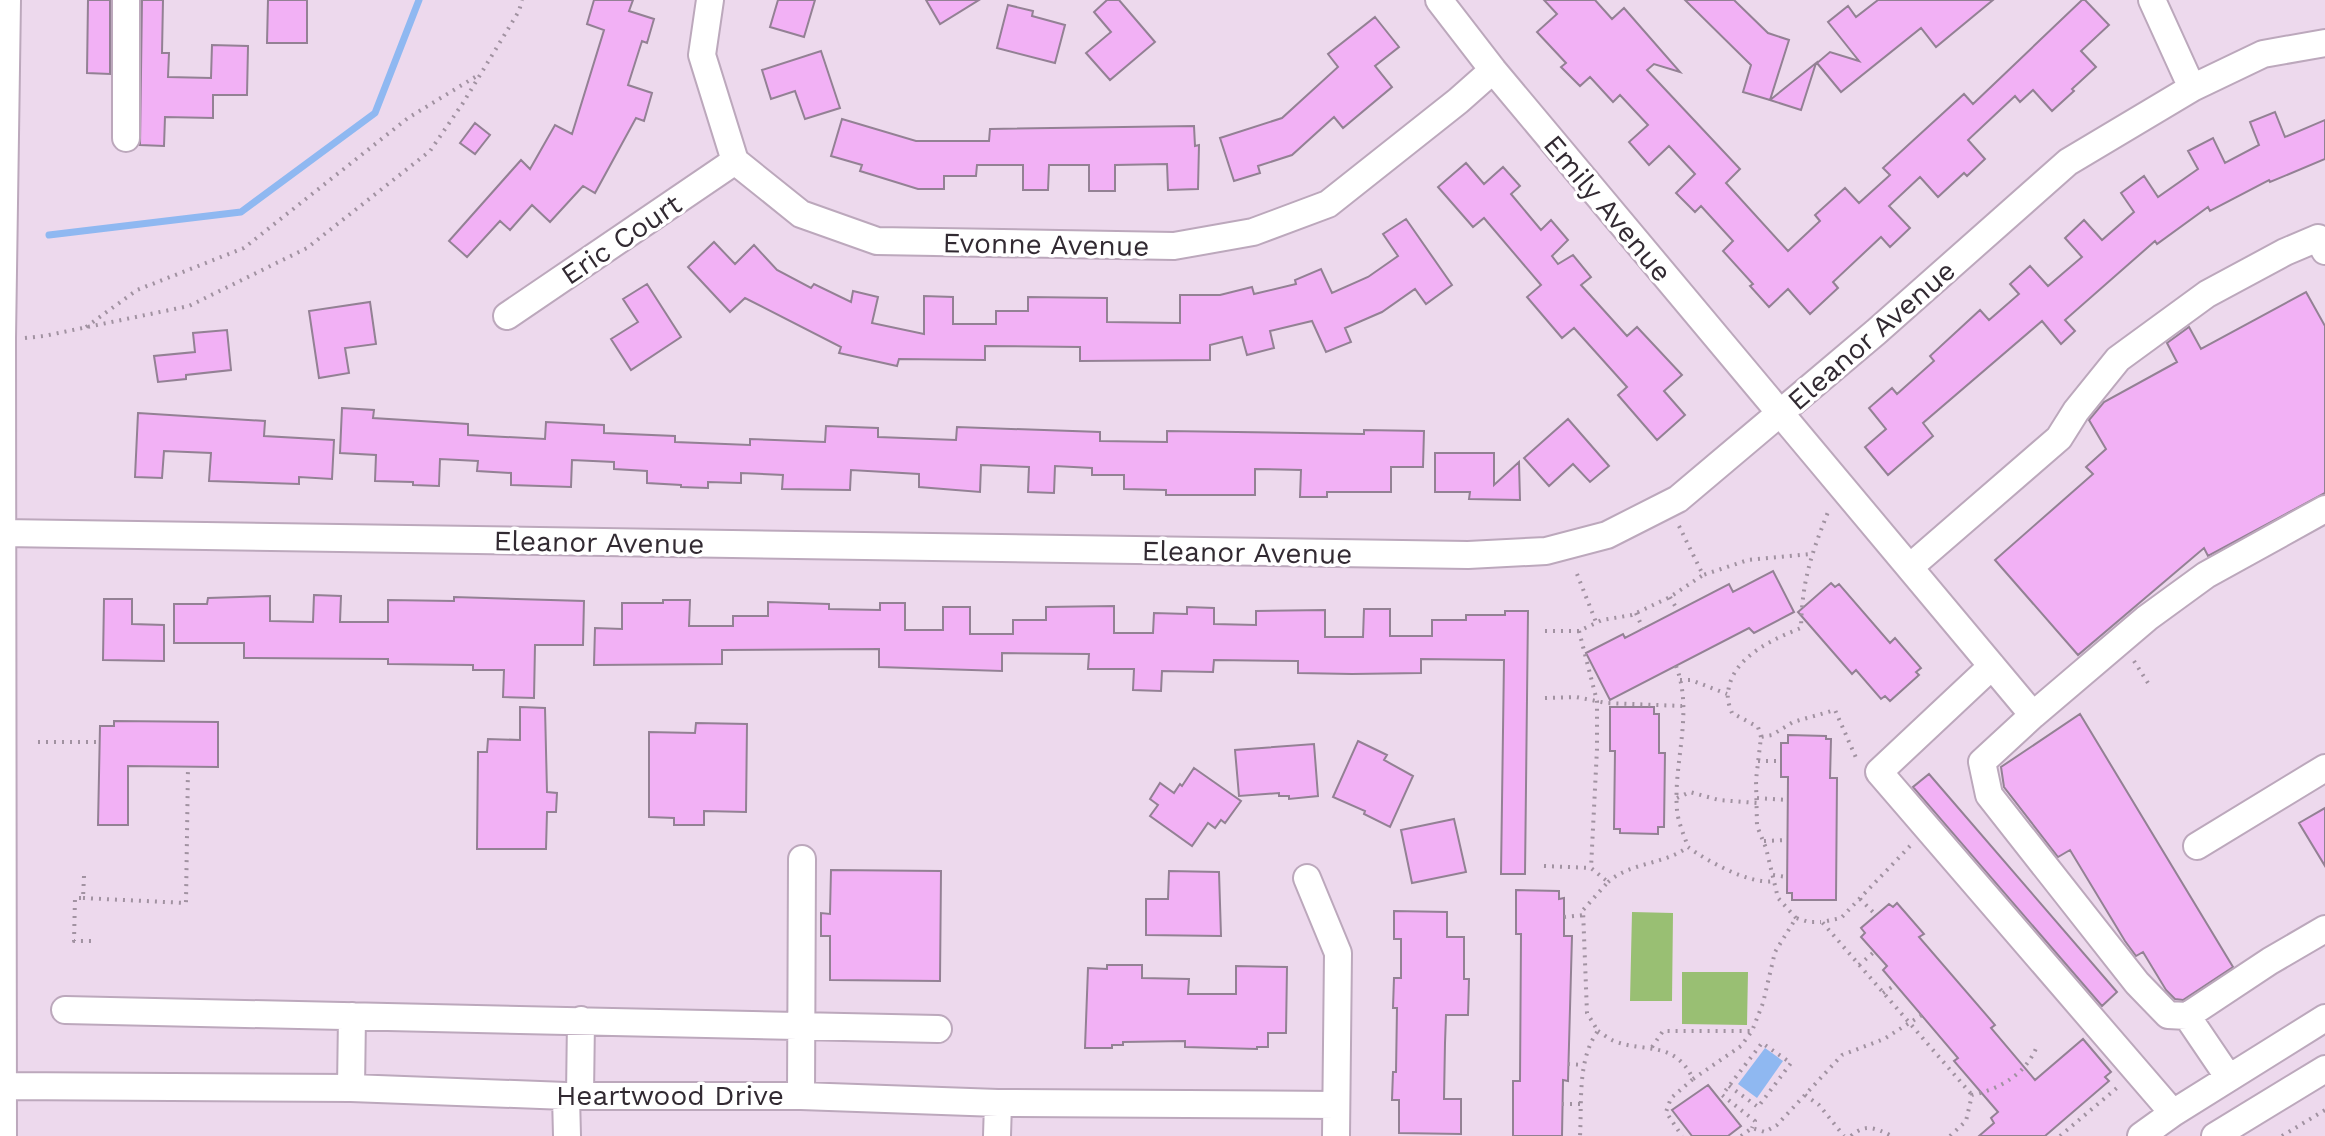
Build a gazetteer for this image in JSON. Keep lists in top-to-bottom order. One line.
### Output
{"streets":{"street":["Emily Avenue","Eric Court","Evonne Avenue","Eleanor Avenue","Heartwood Drive"]},"crossings":[["Emily Avenue","Evonne Avenue"],["Emily Avenue","Eleanor Avenue"],["Eric Court","Evonne Avenue"]]}
